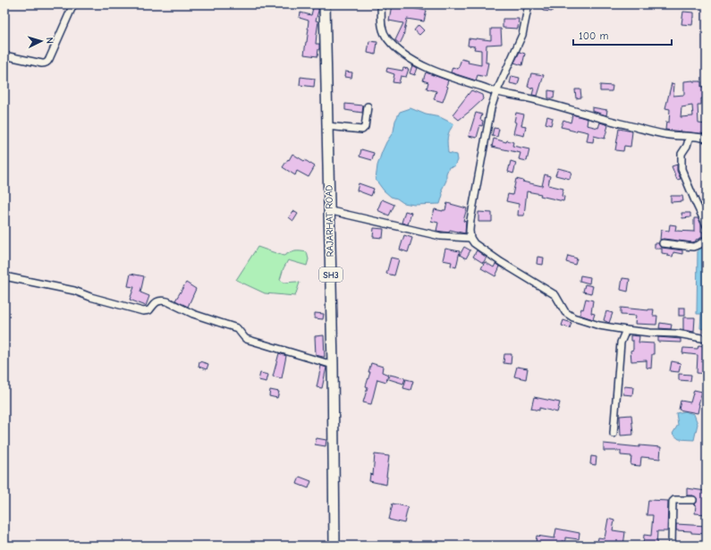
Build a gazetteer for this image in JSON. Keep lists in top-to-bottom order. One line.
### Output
{"streets":{"main road":["RAJARHAT ROAD","SH3"]},"scale_bar":"100 m","north":"right"}
